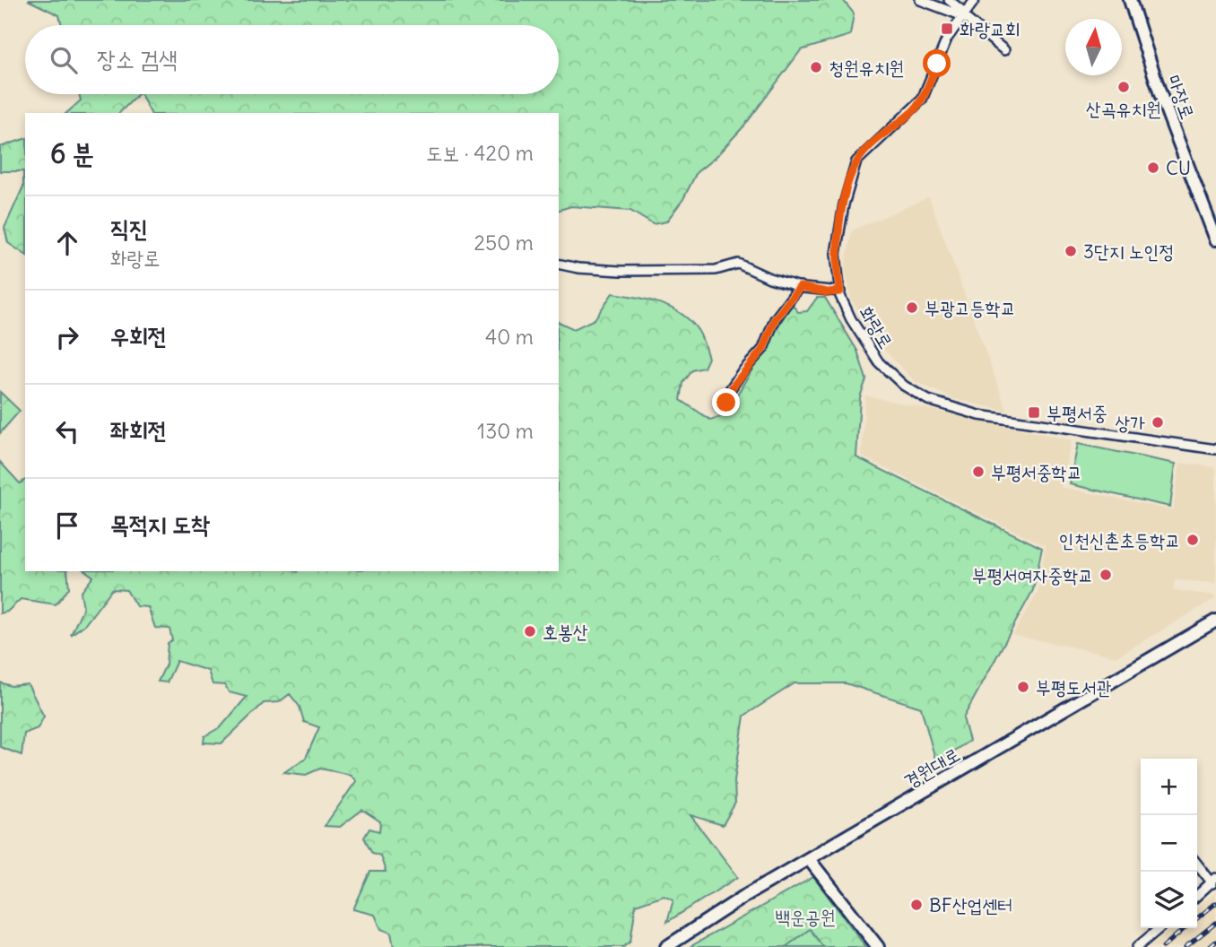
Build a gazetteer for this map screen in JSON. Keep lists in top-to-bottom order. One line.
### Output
{"streets":{"main road":["마장로","경원대로"],"street":["화랑로"]},"parks":["백운공원"],"places":{"transit":["화랑교회","부평서중"],"other":["청원유치원","산곡유치원","CU","3단지 노인정","부광고등학교","상가","부평서중학교","인천신촌초등학교","부평서여자중학교","호봉산","부평도서관","BF산업센터"]},"north":"top","page":{"search":"장소 검색","heading":["6 분","도보 · 420 m"],"list":[["직진","화랑로","250 m"],["우회전","40 m"],["좌회전","130 m"],"목적지 도착"],"map_buttons":["+","−"]}}
